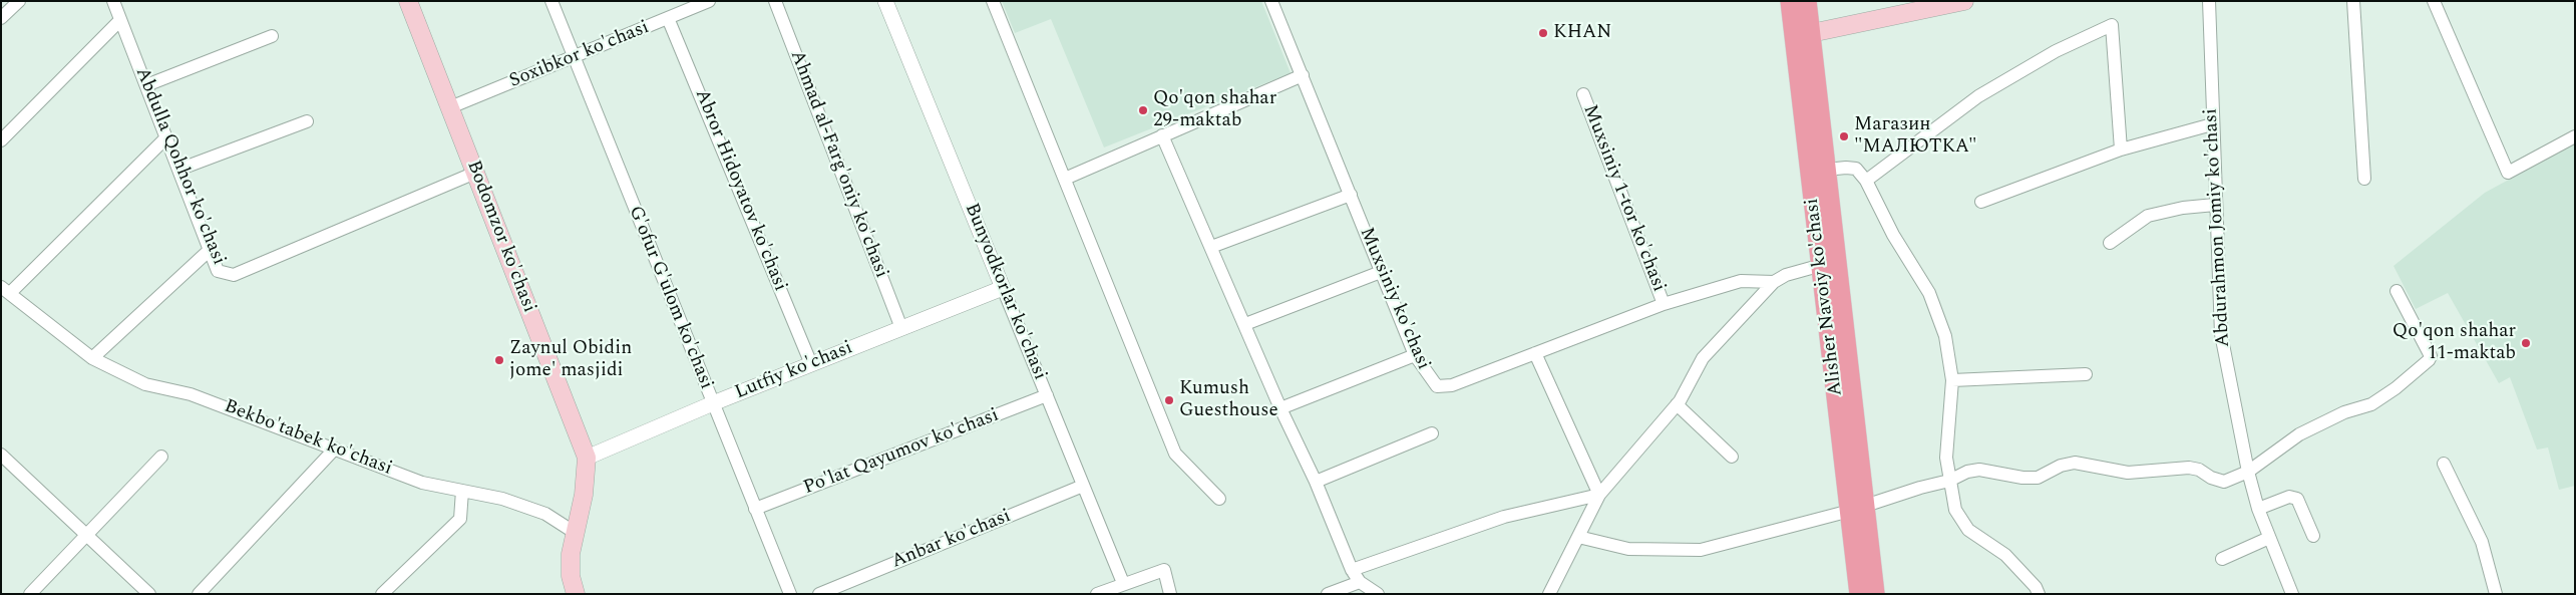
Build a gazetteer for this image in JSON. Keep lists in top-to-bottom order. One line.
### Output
{"streets":{"main road":["Bodomzor ko'chasi","Alisher Navoiy ko'chasi"],"street":["Soxibkor ko'chasi","Ahmad al-Farg'oniy ko'chasi","Abdulla Qohhor ko'chasi","Abror Hidoyatov ko'chasi","Muxsiniy 1-tor ko'chasi","Abdurahmon Jomiy ko'chasi","Bunyodkorlar ko'chasi","G'ofur G'ulom ko'chasi","Muxsiniy ko'chasi","Lutfiy ko'chasi","Bekbo'tabek ko'chasi","Po'lat Qayumov ko'chasi","Anbar ko'chasi"]},"crossings":[["Soxibkor ko'chasi","Abror Hidoyatov ko'chasi"],["Soxibkor ko'chasi","Bodomzor ko'chasi"],["Soxibkor ko'chasi","G'ofur G'ulom ko'chasi"],["Ahmad al-Farg'oniy ko'chasi","Lutfiy ko'chasi"],["Abdulla Qohhor ko'chasi","Bodomzor ko'chasi"],["Abror Hidoyatov ko'chasi","Lutfiy ko'chasi"],["Muxsiniy 1-tor ko'chasi","Muxsiniy ko'chasi"],["Bodomzor ko'chasi","Lutfiy ko'chasi"],["Bodomzor ko'chasi","Bekbo'tabek ko'chasi"],["Bunyodkorlar ko'chasi","Lutfiy ko'chasi"],["Bunyodkorlar ko'chasi","Po'lat Qayumov ko'chasi"],["Bunyodkorlar ko'chasi","Anbar ko'chasi"],["G'ofur G'ulom ko'chasi","Lutfiy ko'chasi"],["G'ofur G'ulom ko'chasi","Po'lat Qayumov ko'chasi"]],"places":["KHAN","Qo'qon shahar 29-maktab","Магазин \"МАЛЮТКА\"","Qo'qon shahar 11-maktab","Zaynul Obidin jome' masjidi","Kumush Guesthouse"]}
